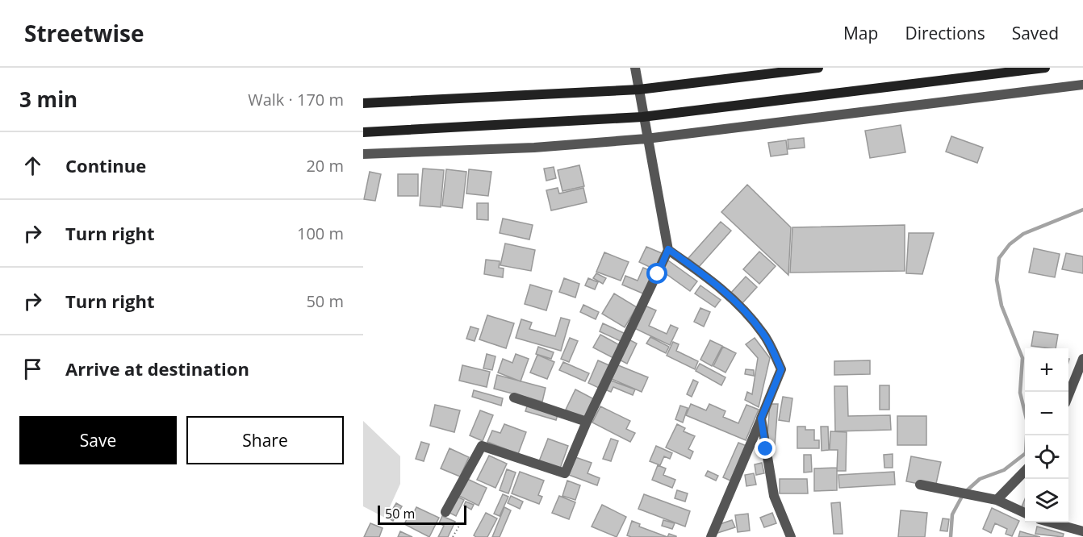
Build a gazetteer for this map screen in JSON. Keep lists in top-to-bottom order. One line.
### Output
{"scale_bar":"50 m","page":{"header":"Streetwise","nav":["Map","Directions","Saved"],"heading":["3 min","Walk · 170 m"],"list":[["Continue","20 m"],["Turn right","100 m"],["Turn right","50 m"],"Arrive at destination"],"map_buttons":["+","−"],"buttons":["Save","Share"],"scale":"50 m"}}
